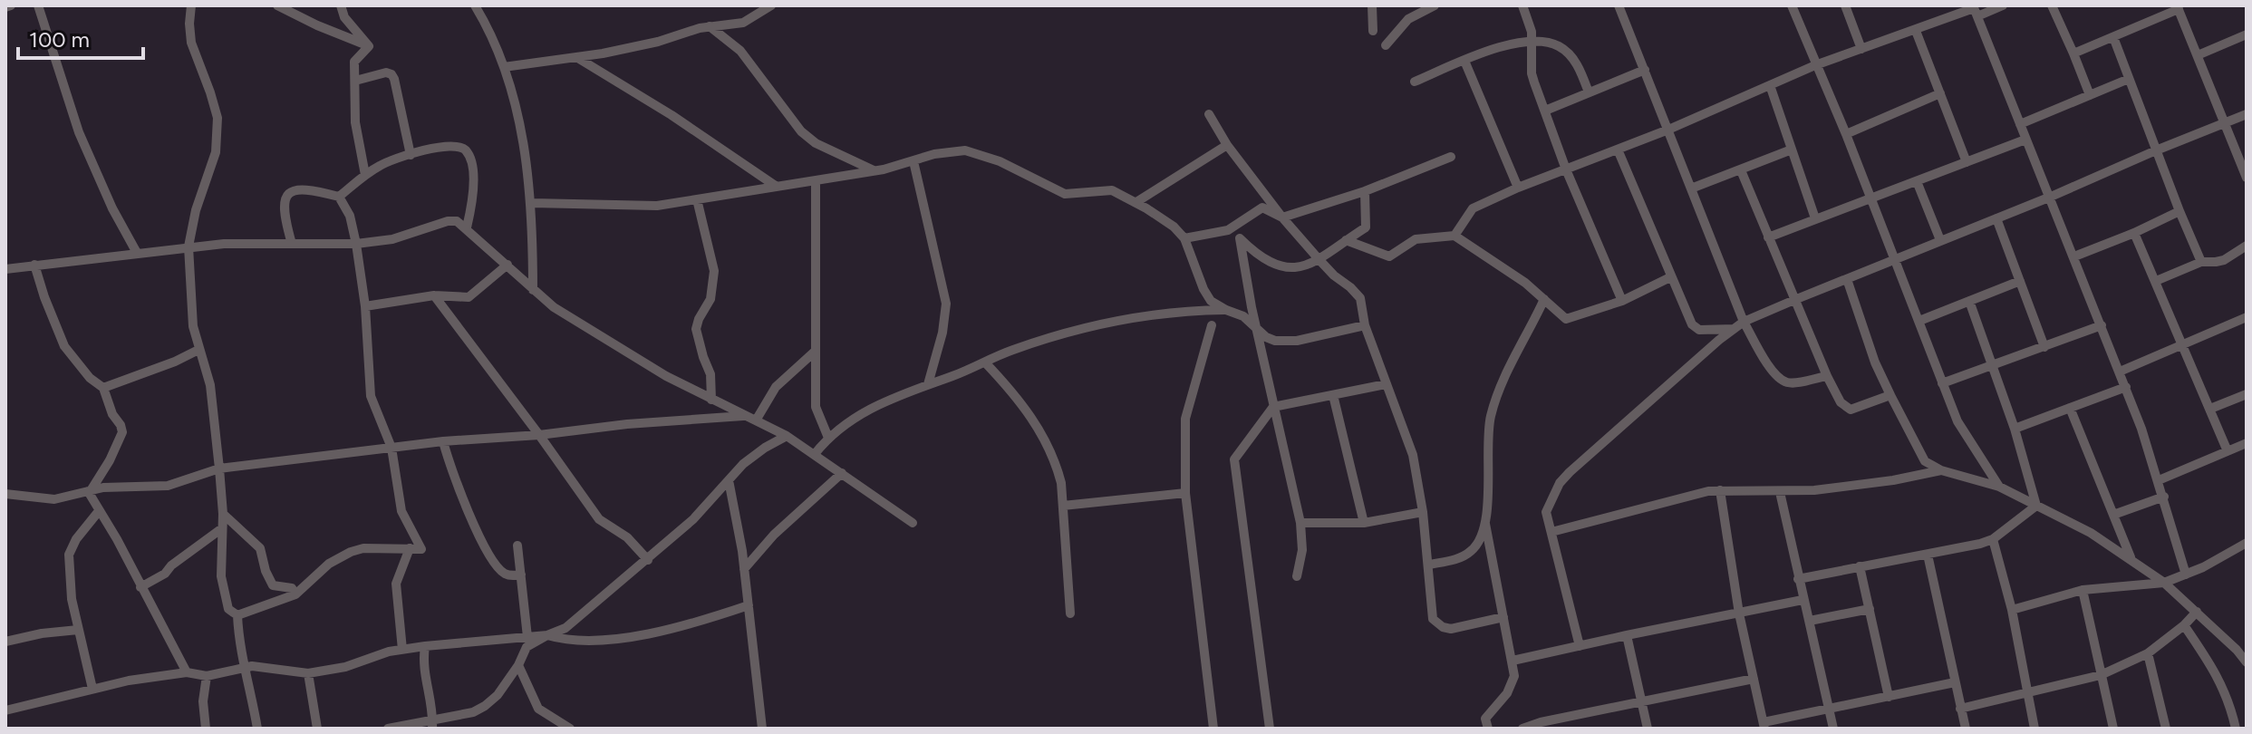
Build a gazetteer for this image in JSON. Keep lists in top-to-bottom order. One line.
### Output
{"scale_bar":"100 m"}
